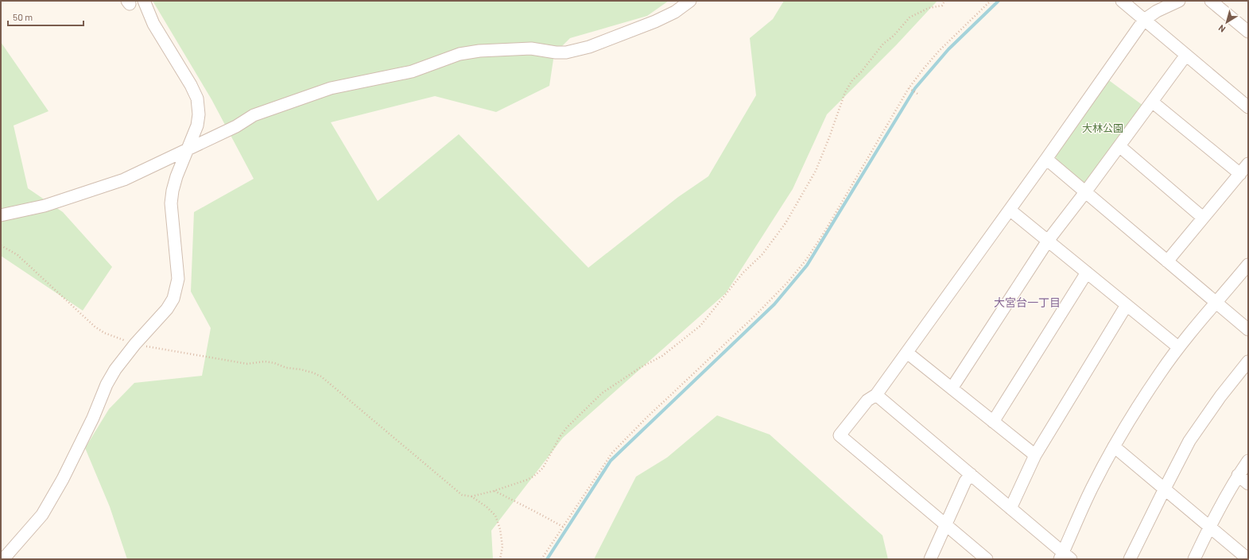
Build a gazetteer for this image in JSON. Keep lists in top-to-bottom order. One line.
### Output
{"districts":["大宮台一丁目"],"parks":["大林公園"],"scale_bar":"50 m","north":"bottom left"}
